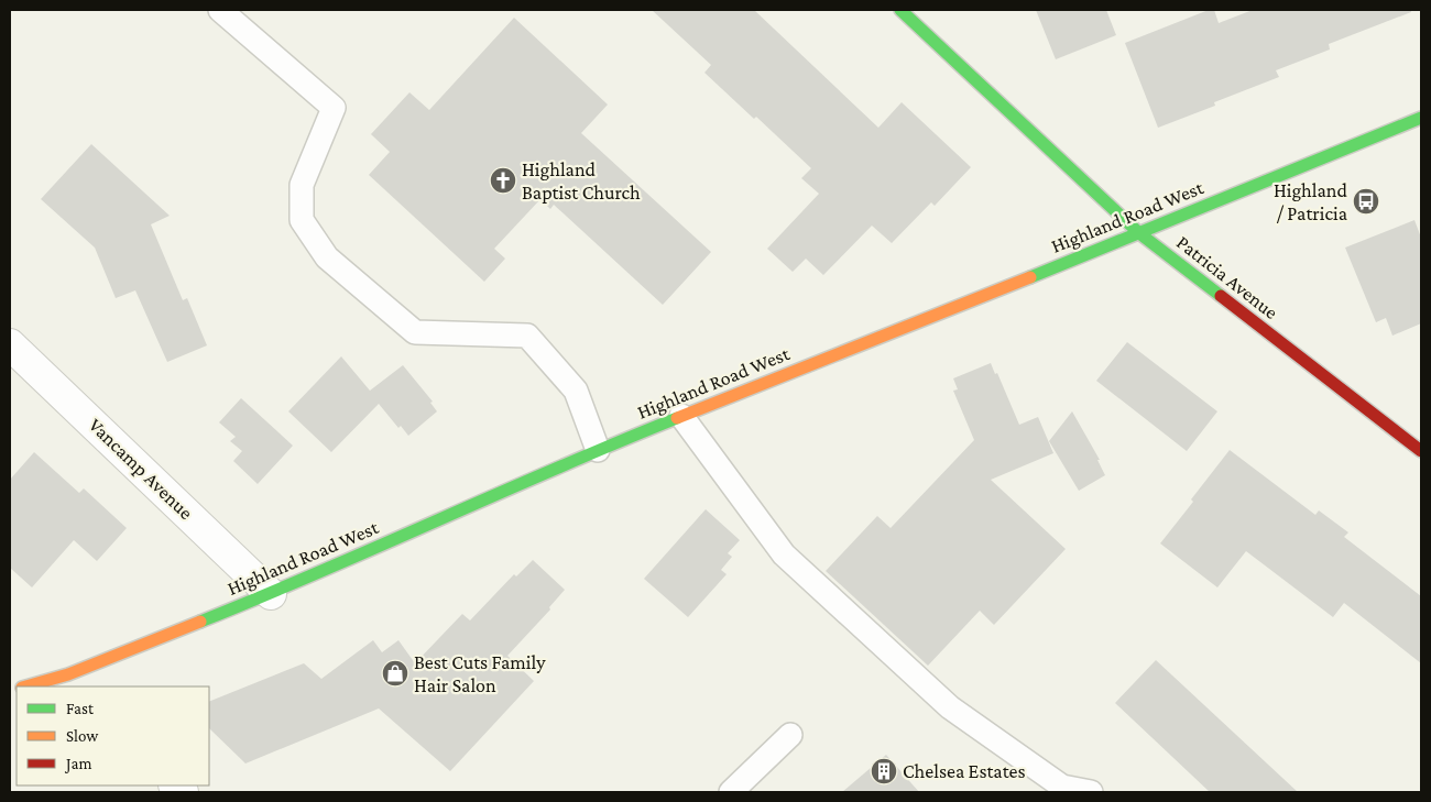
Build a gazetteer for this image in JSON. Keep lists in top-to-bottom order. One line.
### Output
{"streets":{"main road":["Highland Road West","Patricia Avenue"],"street":["Vancamp Avenue"]},"crossings":[["Highland Road West","Patricia Avenue"],["Highland Road West","Vancamp Avenue"]],"places":{"church":["Highland Baptist Church"],"bus stop":["Highland / Patricia"],"shop":["Best Cuts Family Hair Salon"],"building":["Chelsea Estates"]},"legend":["Fast","Slow","Jam"]}
